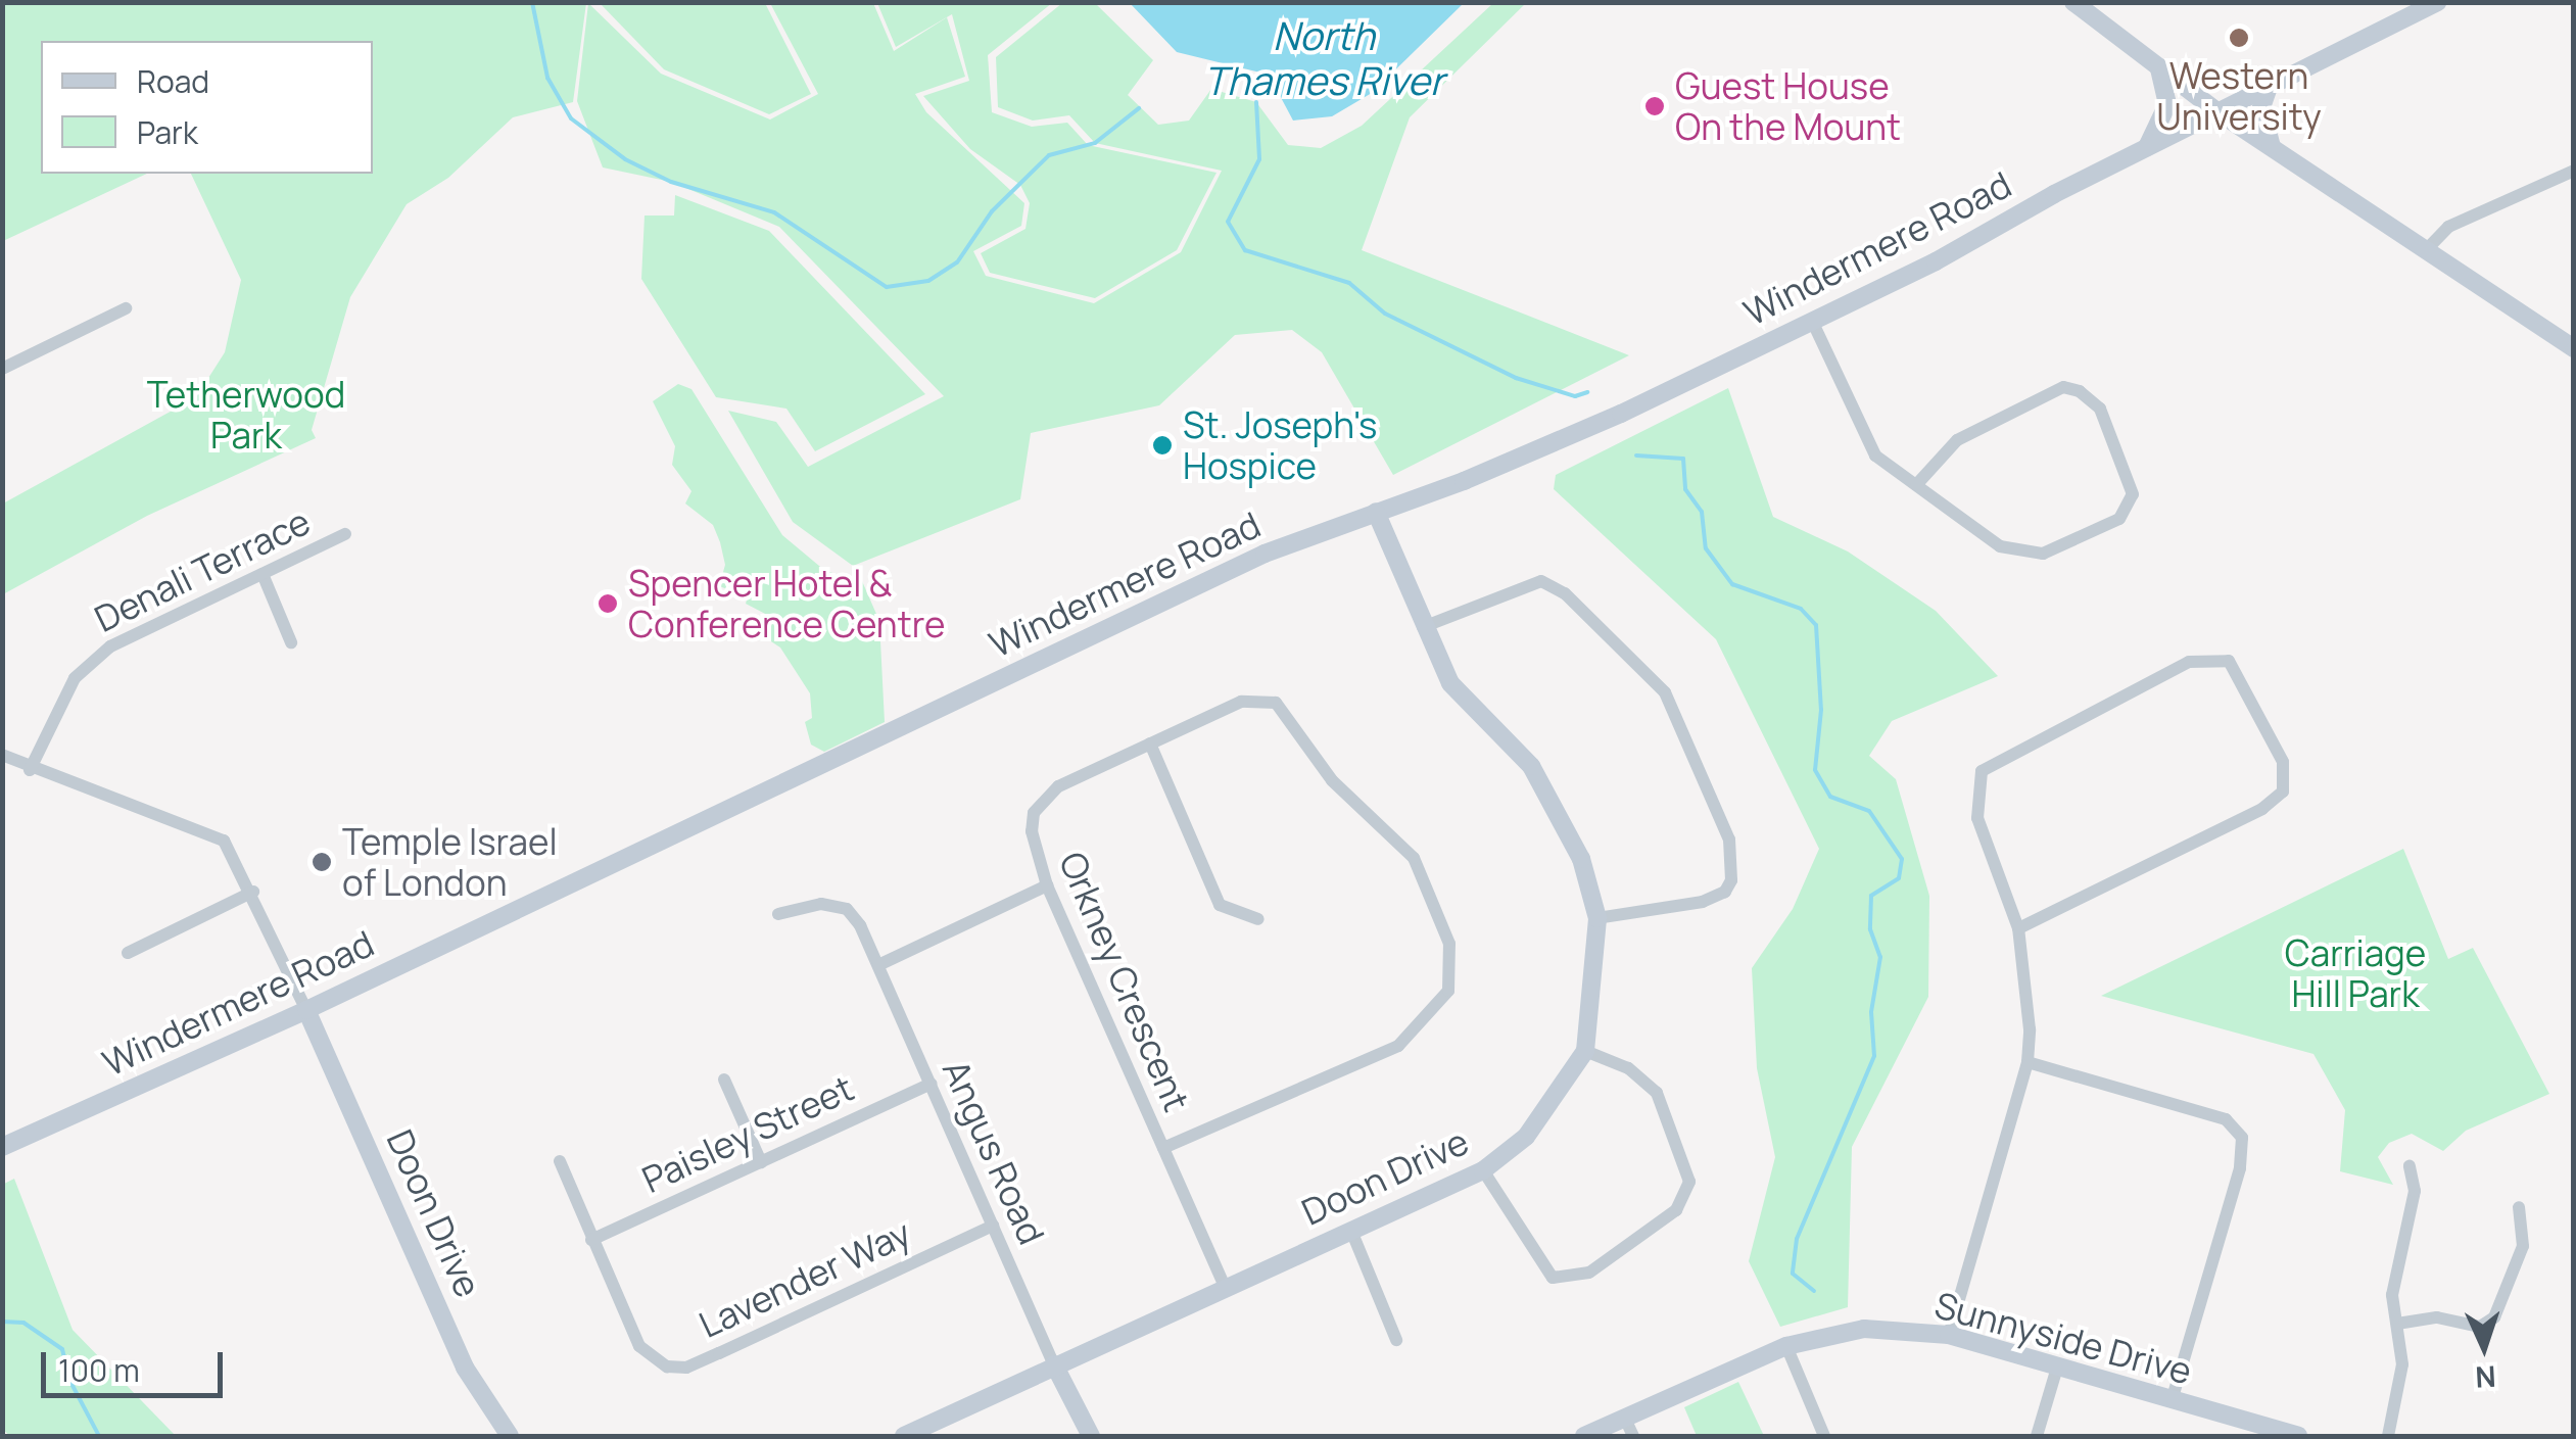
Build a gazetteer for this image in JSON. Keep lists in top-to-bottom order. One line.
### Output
{"streets":{"main road":["Windermere Road","Doon Drive","Sunnyside Drive"],"street":["Denali Terrace","Orkney Crescent","Paisley Street","Angus Road","Lavender Way"]},"crossings":[["Windermere Road","Doon Drive"],["Orkney Crescent","Doon Drive"],["Paisley Street","Angus Road"],["Paisley Street","Lavender Way"],["Angus Road","Doon Drive"],["Angus Road","Lavender Way"]],"water":["North Thames River"],"parks":["Tetherwood Park","Carriage Hill Park"],"places":["Western University","Guest House On the Mount","St. Joseph's Hospice","Spencer Hotel & Conference Centre","Temple Israel of London"],"legend":["Road","Park"],"scale_bar":"100 m","north":"bottom"}
